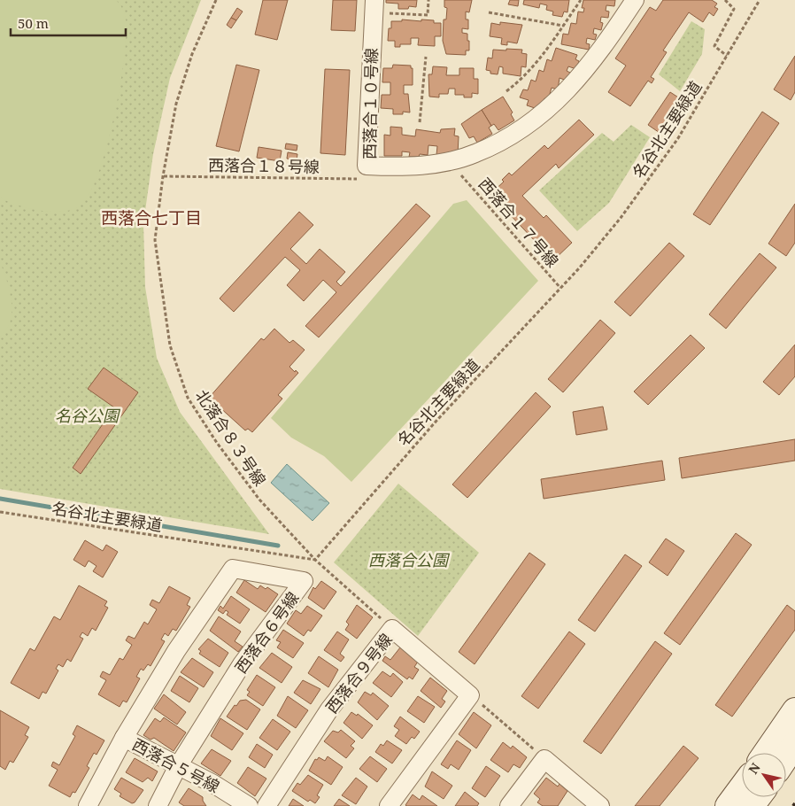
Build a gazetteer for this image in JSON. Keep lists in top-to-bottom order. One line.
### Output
{"streets":{"street":["西落合１０号線","西落合６号線","西落合９号線","西落合５号線"],"path":["名谷北主要緑道","西落合１８号線","西落合１７号線","北落合８３号線"]},"crossings":[["名谷北主要緑道","西落合１７号線"],["名谷北主要緑道","北落合８３号線"],["西落合１８号線","北落合８３号線"],["北落合８３号線","西落合９号線"],["西落合６号線","西落合５号線"]],"districts":["西落合七丁目"],"parks":["名谷公園","西落合公園"],"scale_bar":"50 m","north":"top left"}
